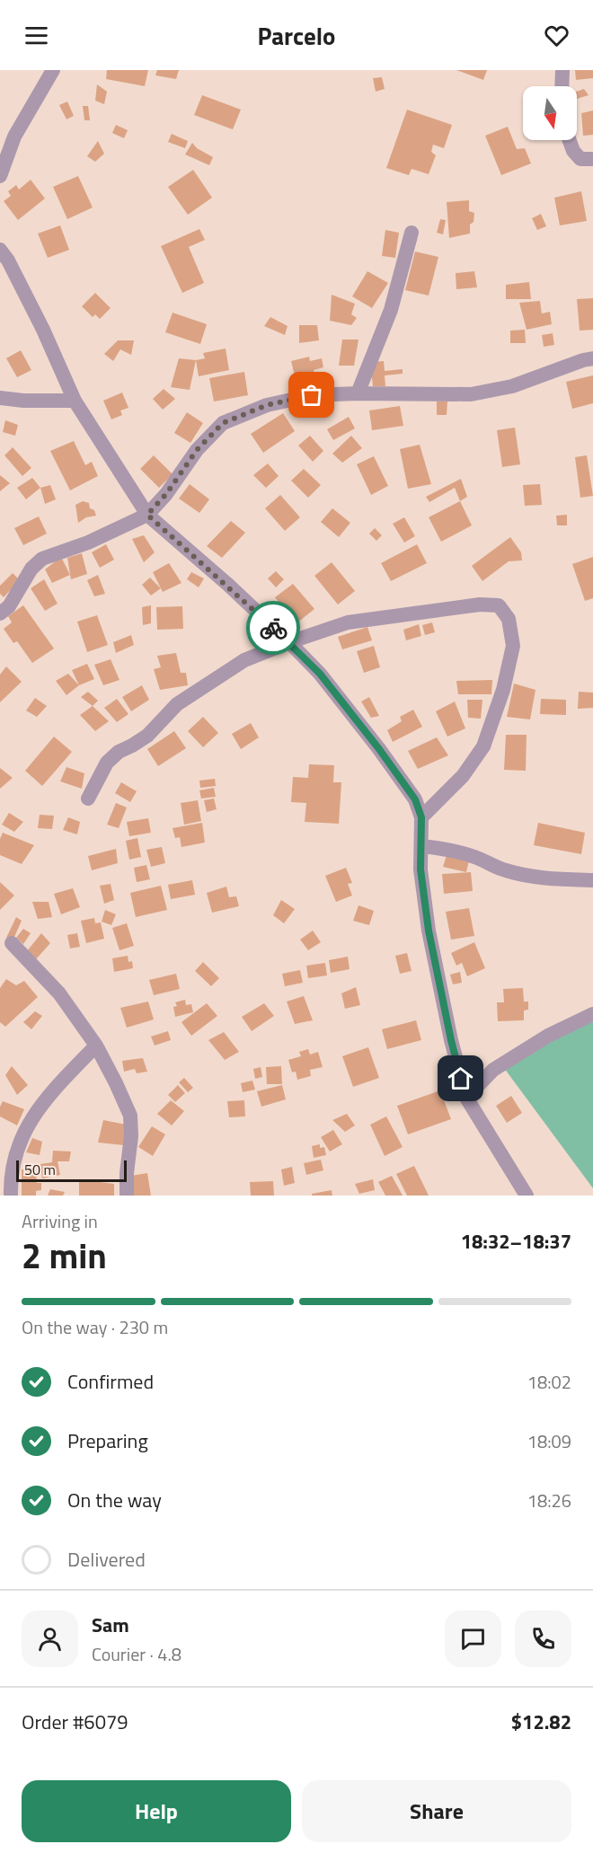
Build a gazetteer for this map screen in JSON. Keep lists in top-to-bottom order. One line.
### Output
{"scale_bar":"50 m","north":"bottom","page":{"header":"Parcelo","scale":"50 m","heading":["2 min","Arriving in","18:32–18:37"],"panel":["Sam","Courier · 4.8","Order #6079","$12.82"],"bar":"On the way · 230 m","list":[["Confirmed","18:02"],["Preparing","18:09"],["On the way","18:26"],"Delivered"],"buttons":["Help","Share"]}}
